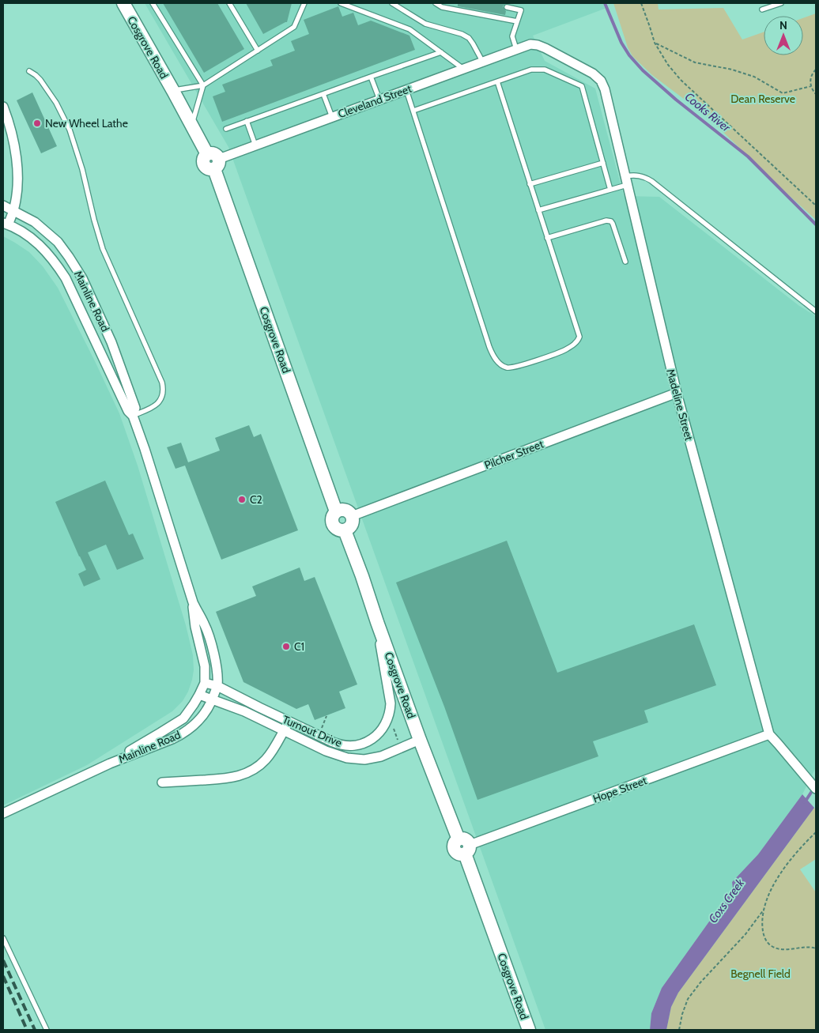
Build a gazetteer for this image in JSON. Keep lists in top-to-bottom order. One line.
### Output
{"streets":{"main road":["Cosgrove Road"],"street":["Cleveland Street","Mainline Road","Madeline Street","Pilcher Street","Turnout Drive","Hope Street"]},"crossings":[["Cosgrove Road","Cleveland Street"],["Cosgrove Road","Pilcher Street"],["Cosgrove Road","Turnout Drive"],["Cosgrove Road","Hope Street"],["Cleveland Street","Madeline Street"],["Mainline Road","Turnout Drive"],["Madeline Street","Pilcher Street"],["Madeline Street","Hope Street"]],"water":["Cooks River","Coxs Creek"],"parks":["Dean Reserve","Begnell Field"],"places":["New Wheel Lathe","C2","C1"],"north":"top"}
